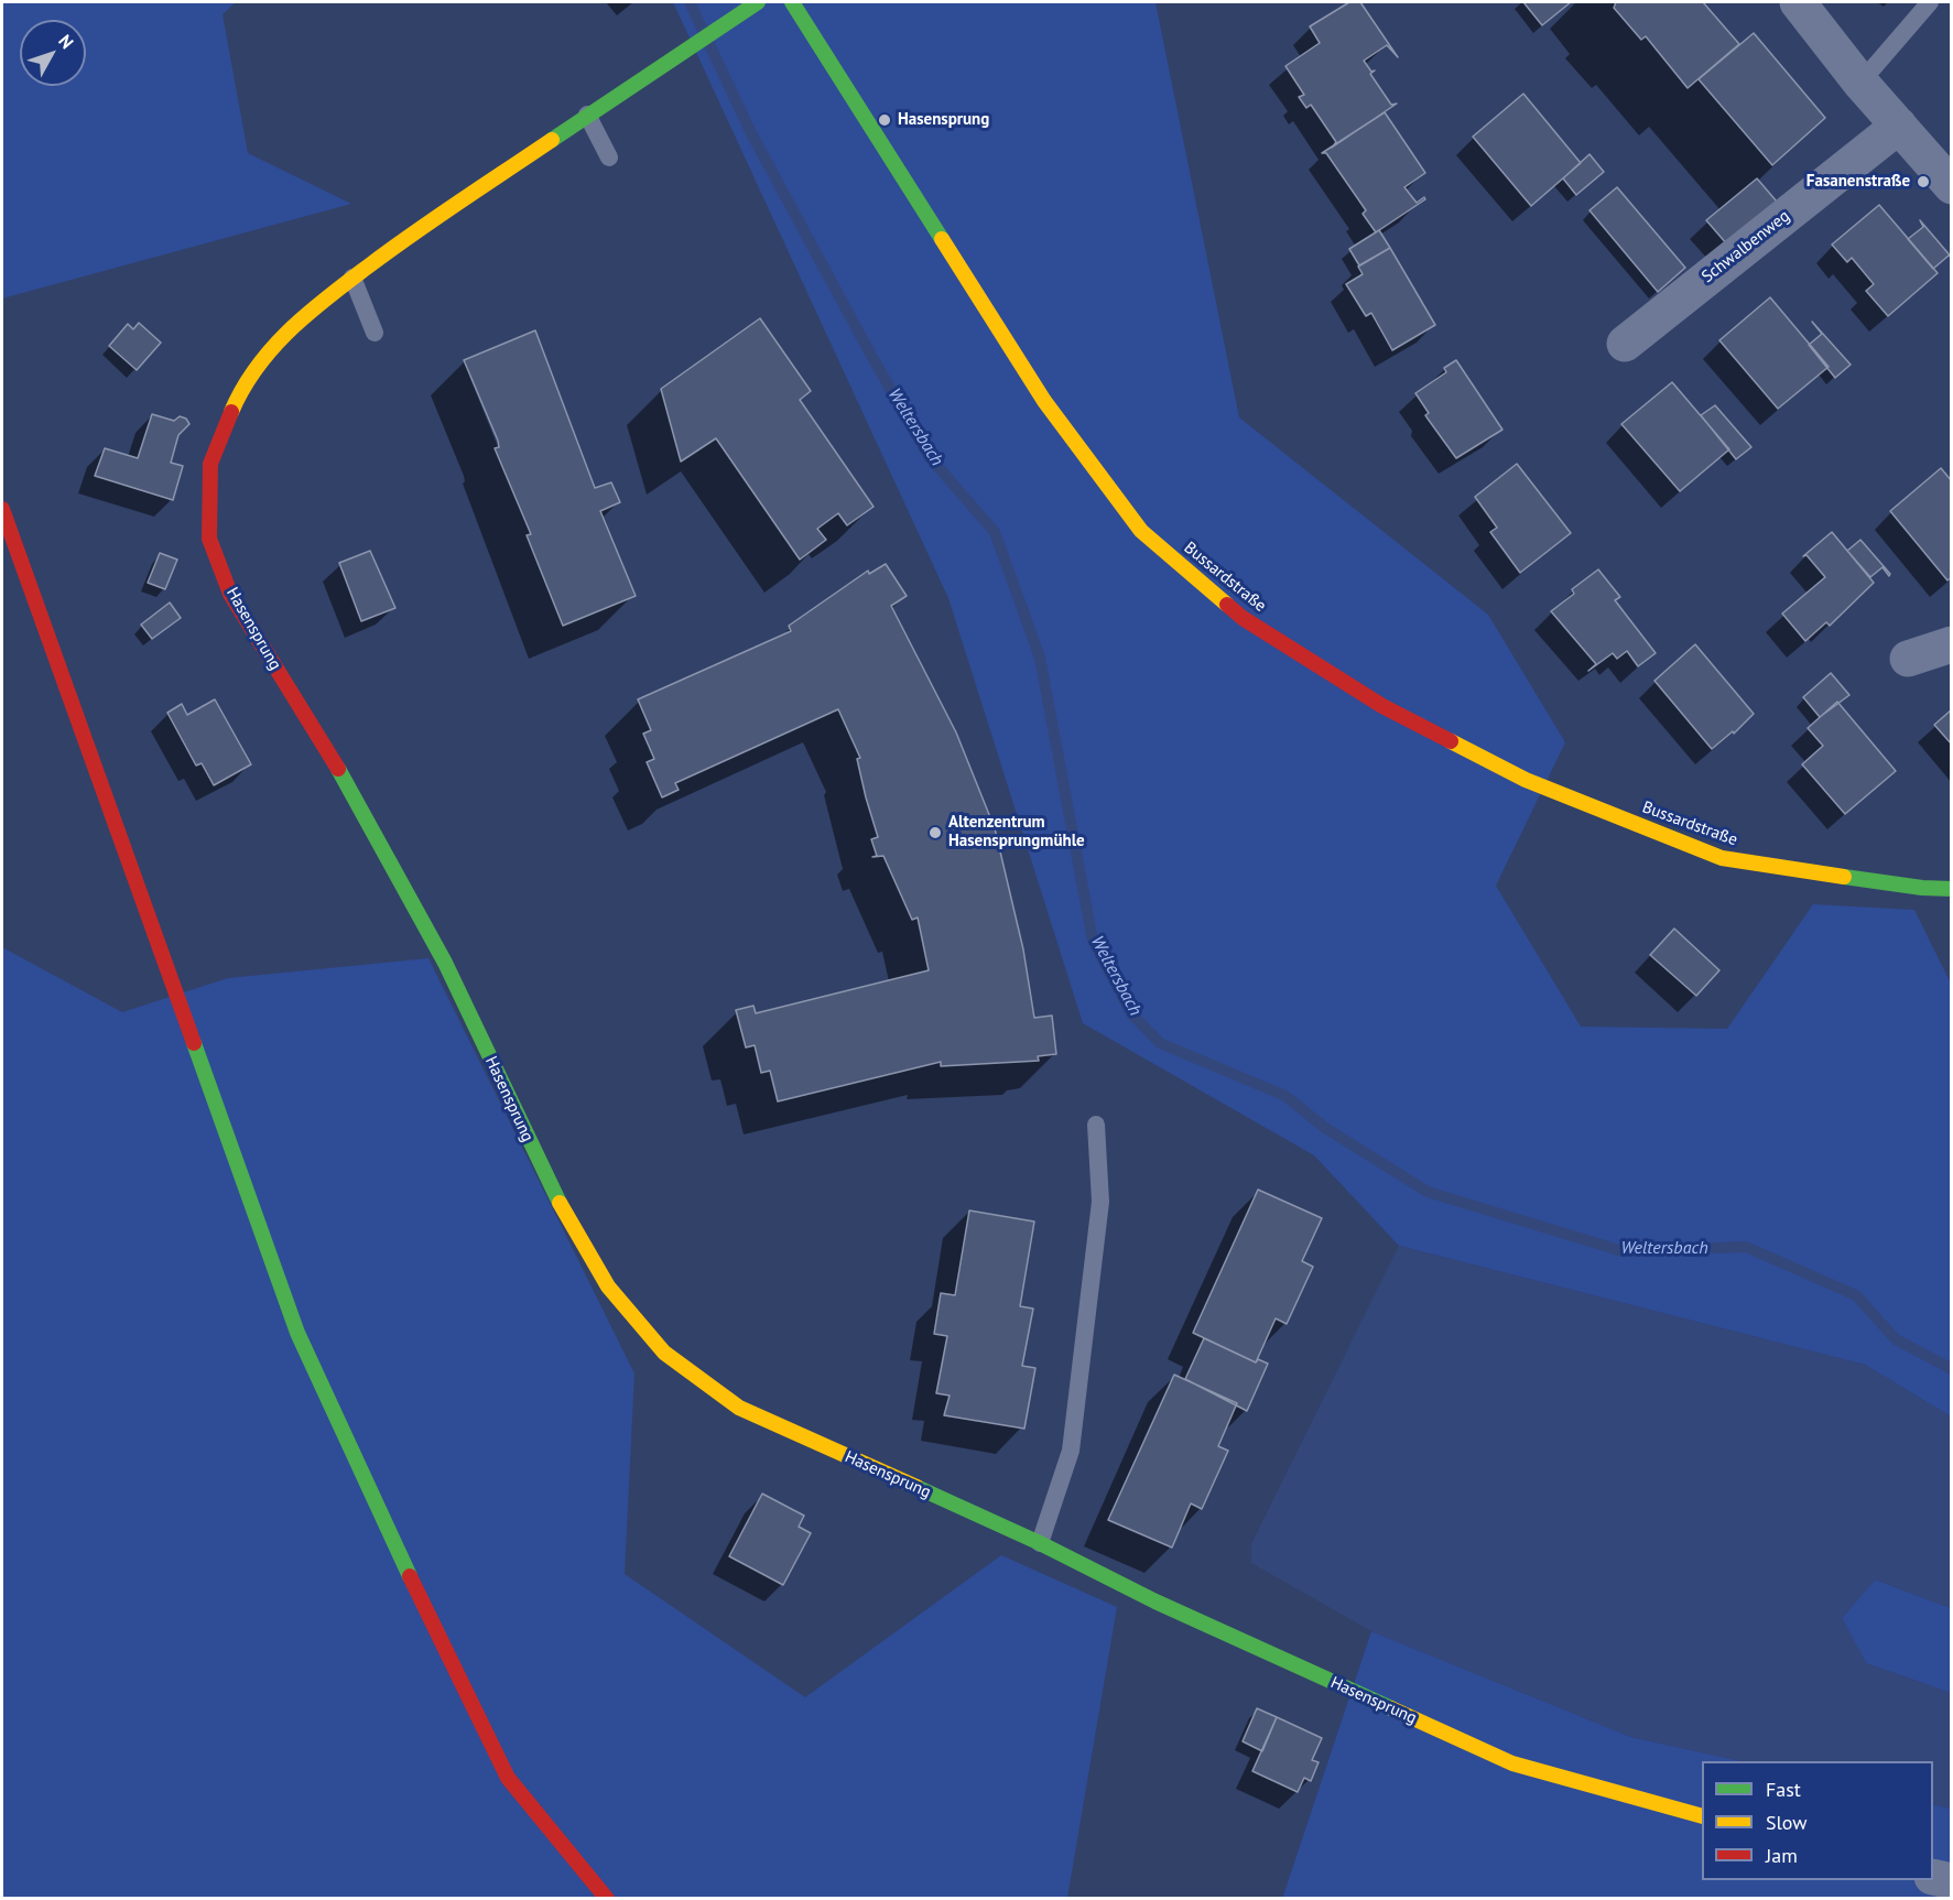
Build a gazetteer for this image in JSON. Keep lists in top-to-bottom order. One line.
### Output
{"streets":{"street":["Schwalbenweg","Bussardstraße","Hasensprung"]},"water":["Weltersbach"],"places":["Hasensprung","Fasanenstraße","Altenzentrum Hasensprungmühle"],"legend":["Fast","Slow","Jam"],"north":"top right"}
